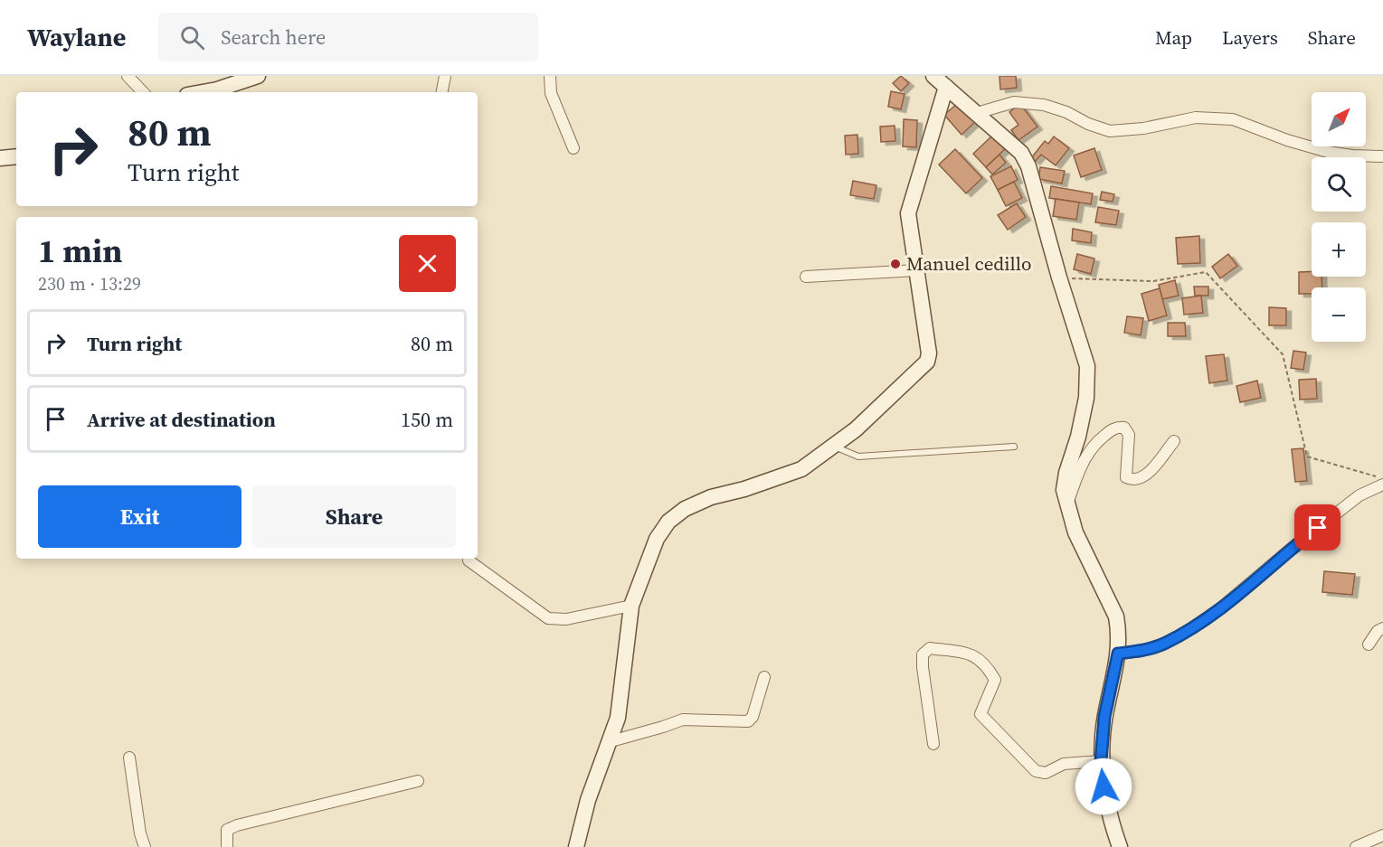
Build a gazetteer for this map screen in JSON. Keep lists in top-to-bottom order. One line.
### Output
{"places":["Manuel cedillo"],"north":"top right","page":{"header":"Waylane","search":"Search here","nav":["Map","Layers","Share"],"map_buttons":["+","−"],"turn":["80 m","Turn right"],"heading":["1 min","230 m · 13:29"],"list":[{"name":"Turn right","value":"80 m"},{"name":"Arrive at destination","value":"150 m"}],"buttons":["Exit","Share"]}}
